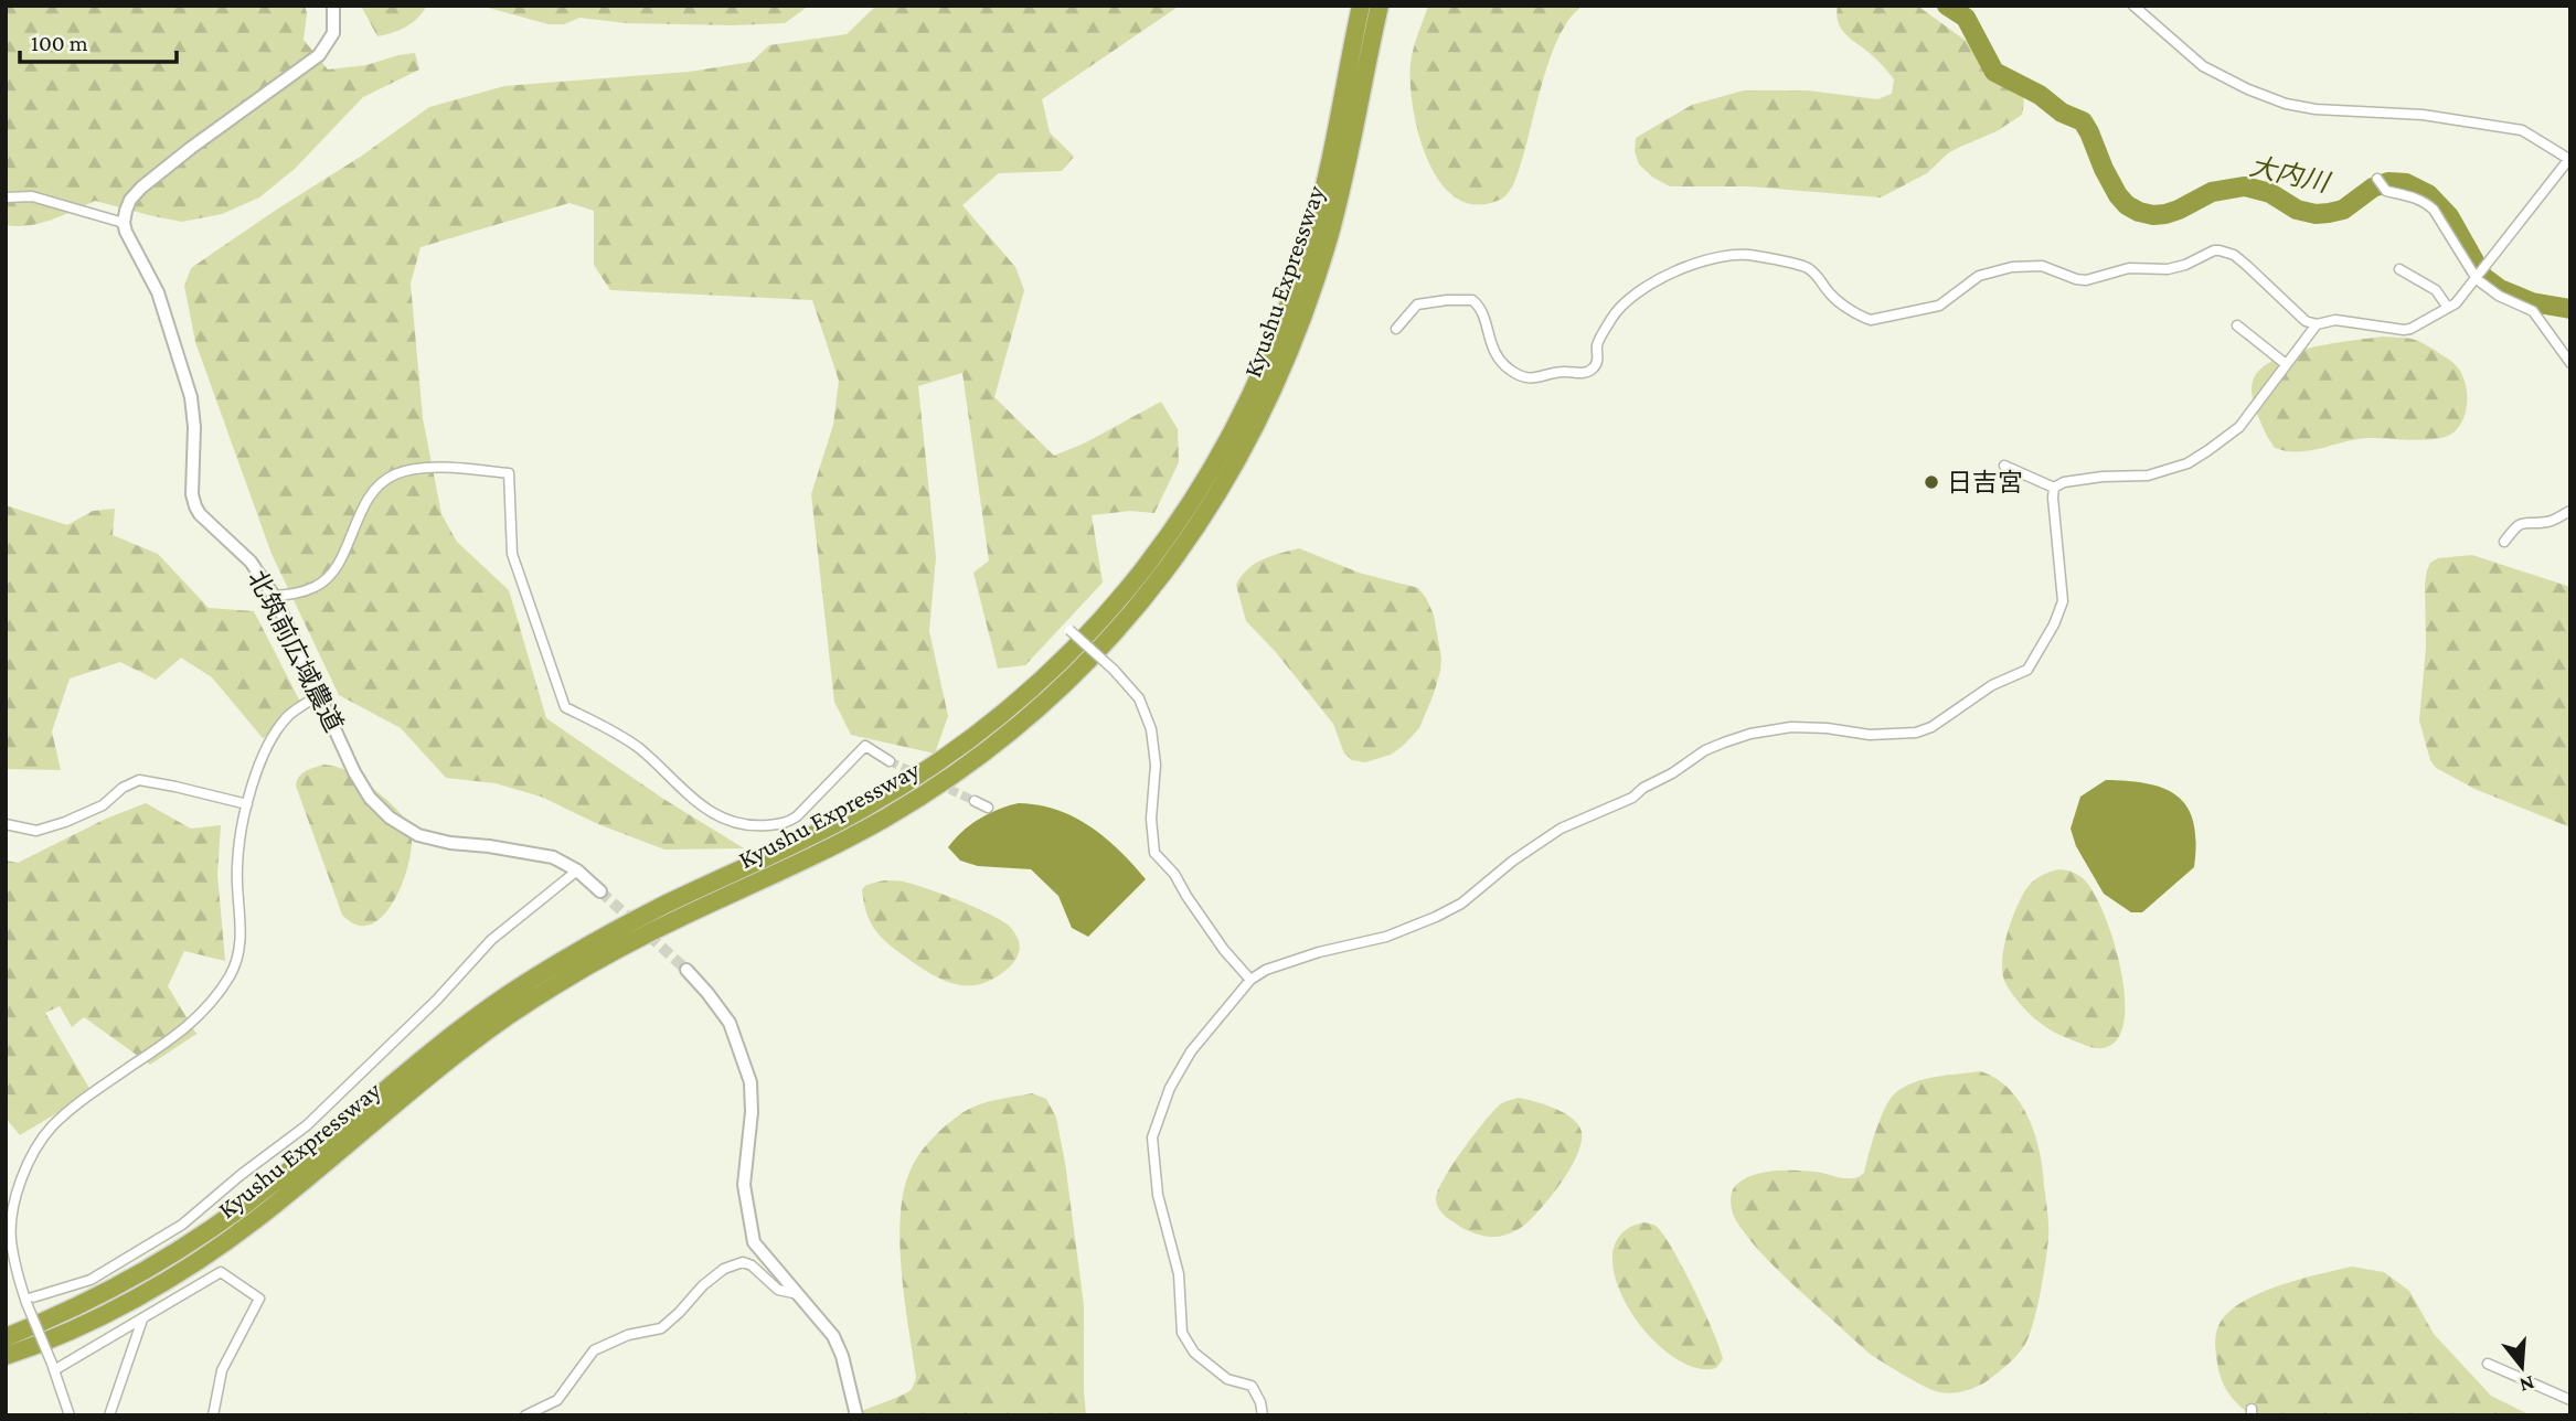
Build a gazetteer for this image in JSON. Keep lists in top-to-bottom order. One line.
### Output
{"streets":{"highway":["Kyushu Expressway"],"street":["北筑前広域農道"]},"water":["大内川"],"places":["日吉宮"],"scale_bar":"100 m","north":"bottom"}
